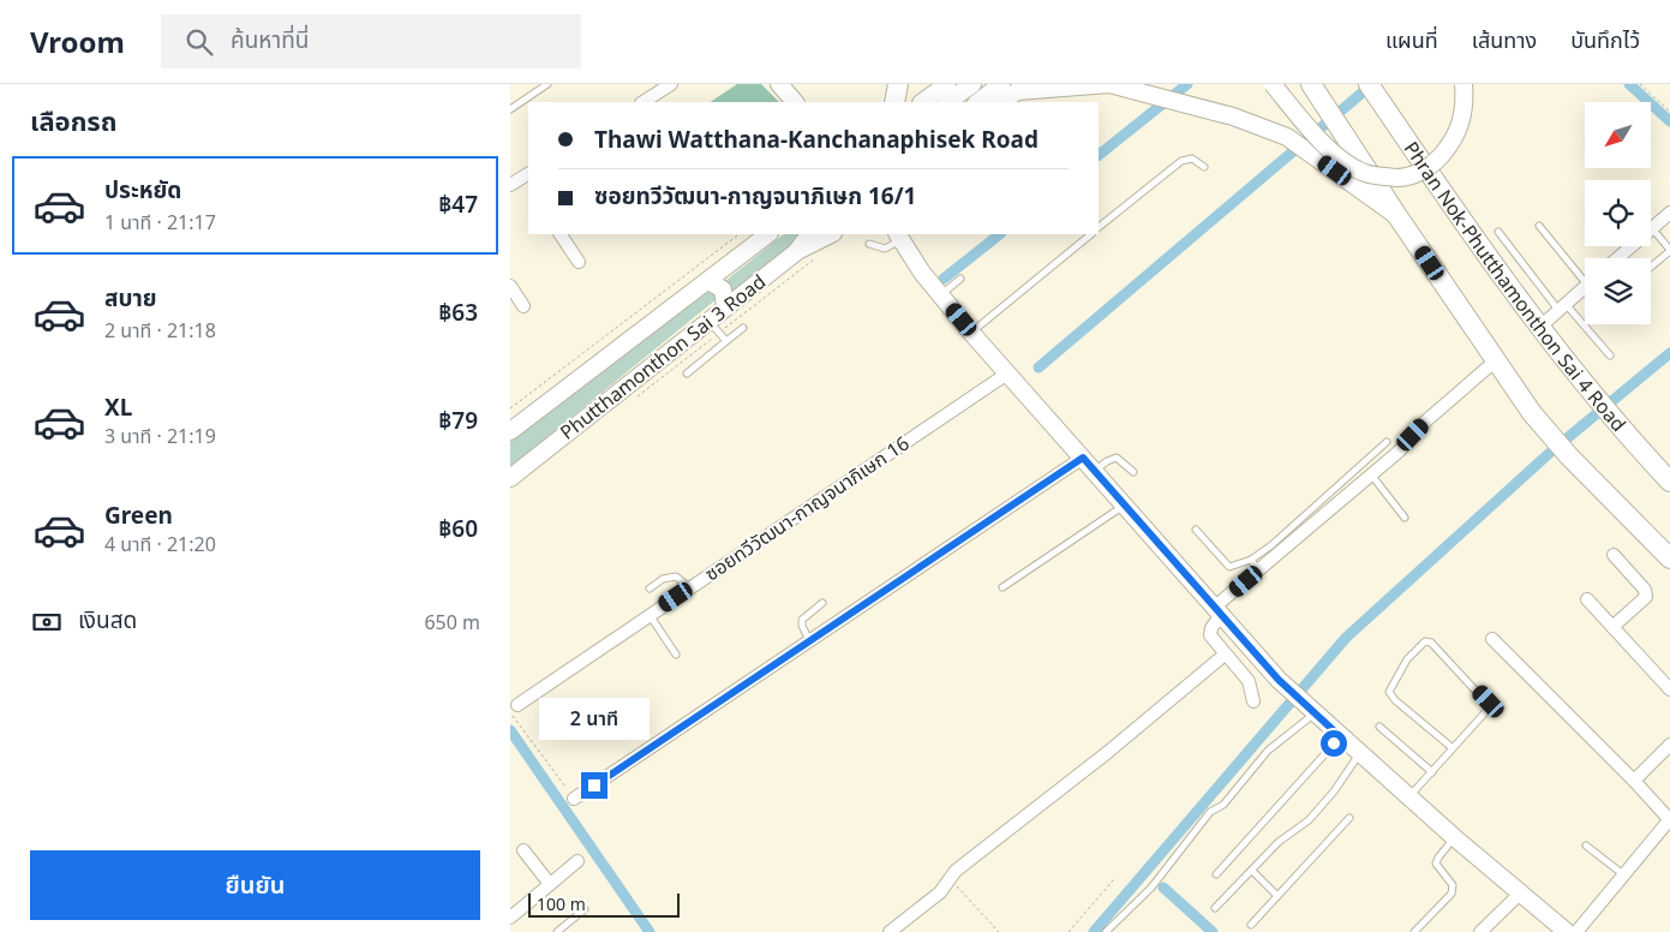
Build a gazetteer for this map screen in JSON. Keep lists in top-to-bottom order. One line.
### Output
{"streets":{"main road":["Phran Nok-Phutthamonthon Sai 4 Road","Phutthamonthon Sai 3 Road"],"street":["ซอยทวีวัฒนา-กาญจนาภิเษก 16"]},"scale_bar":"100 m","north":"bottom left","page":{"header":"Vroom","search":"ค้นหาที่นี่","nav":["แผนที่","เส้นทาง","บันทึกไว้"],"heading":"เลือกรถ","banner":["Thawi Watthana-Kanchanaphisek Road","ซอยทวีวัฒนา-กาญจนาภิเษก 16/1"],"list":[{"name":"ประหยัด","note":"1 นาที · 21:17","value":"฿47"},{"name":"สบาย","note":"2 นาที · 21:18","value":"฿63"},{"name":"XL","note":"3 นาที · 21:19","value":"฿79"},{"name":"Green","note":"4 นาที · 21:20","value":"฿60"}],"pay":["เงินสด","650 m"],"bubble":"2 นาที","buttons":"ยืนยัน","scale":"100 m"}}
